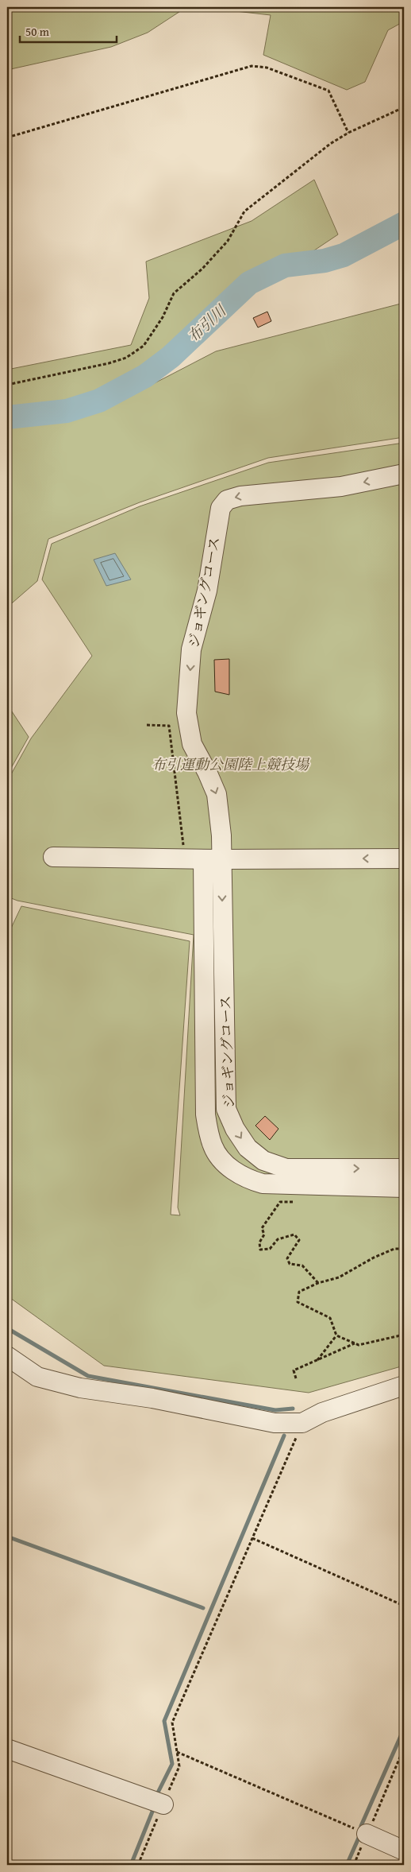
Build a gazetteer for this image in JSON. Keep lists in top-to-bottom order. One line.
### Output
{"streets":{"street":["ジョギングコース"]},"water":["布引川"],"parks":["布引運動公園陸上競技場"],"scale_bar":"50 m"}
